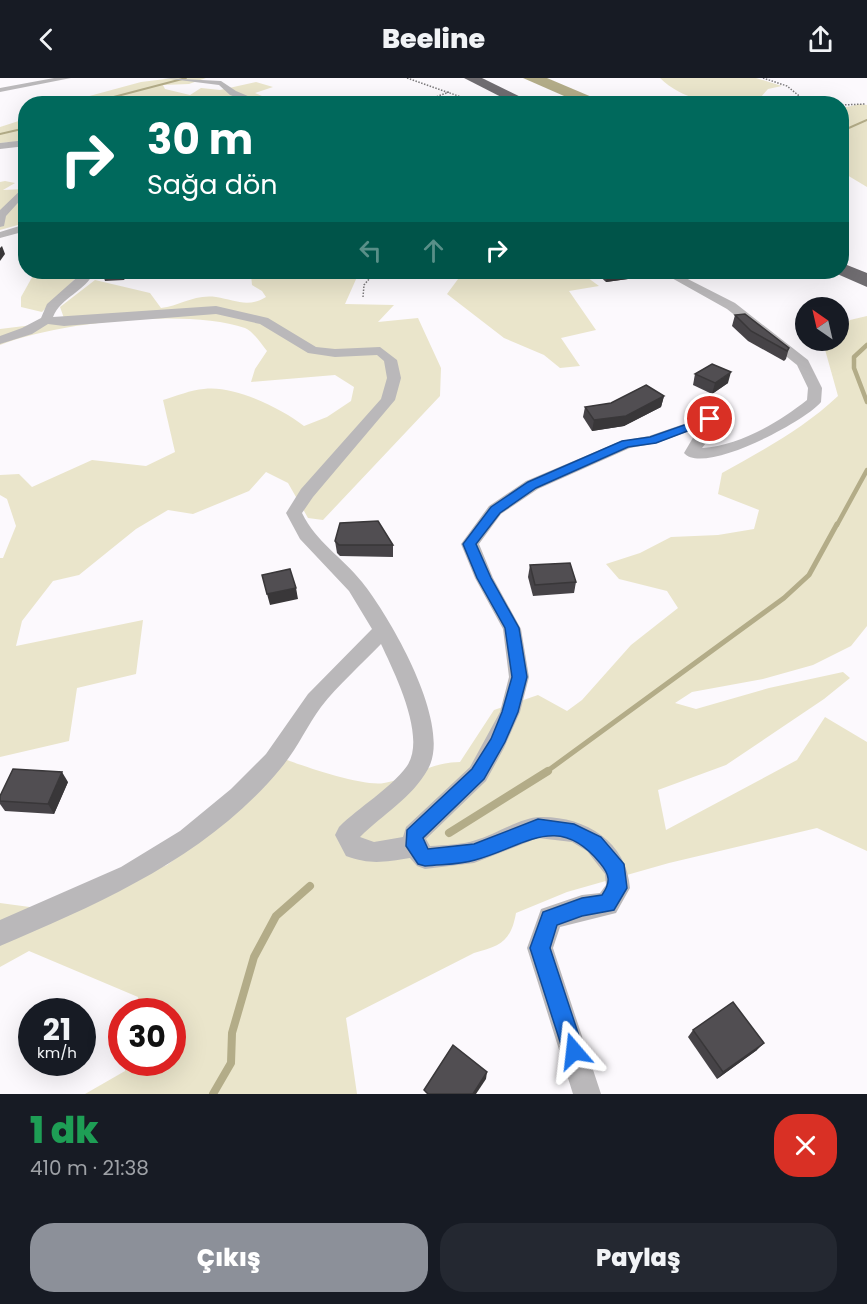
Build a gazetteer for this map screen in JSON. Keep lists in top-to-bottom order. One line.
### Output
{"north":"top left","page":{"header":"Beeline","turn":["30 m","Sağa dön"],"speed":"21 km/h","limit":"30","heading":["1 dk","410 m · 21:38"],"buttons":["Çıkış","Paylaş"]}}
